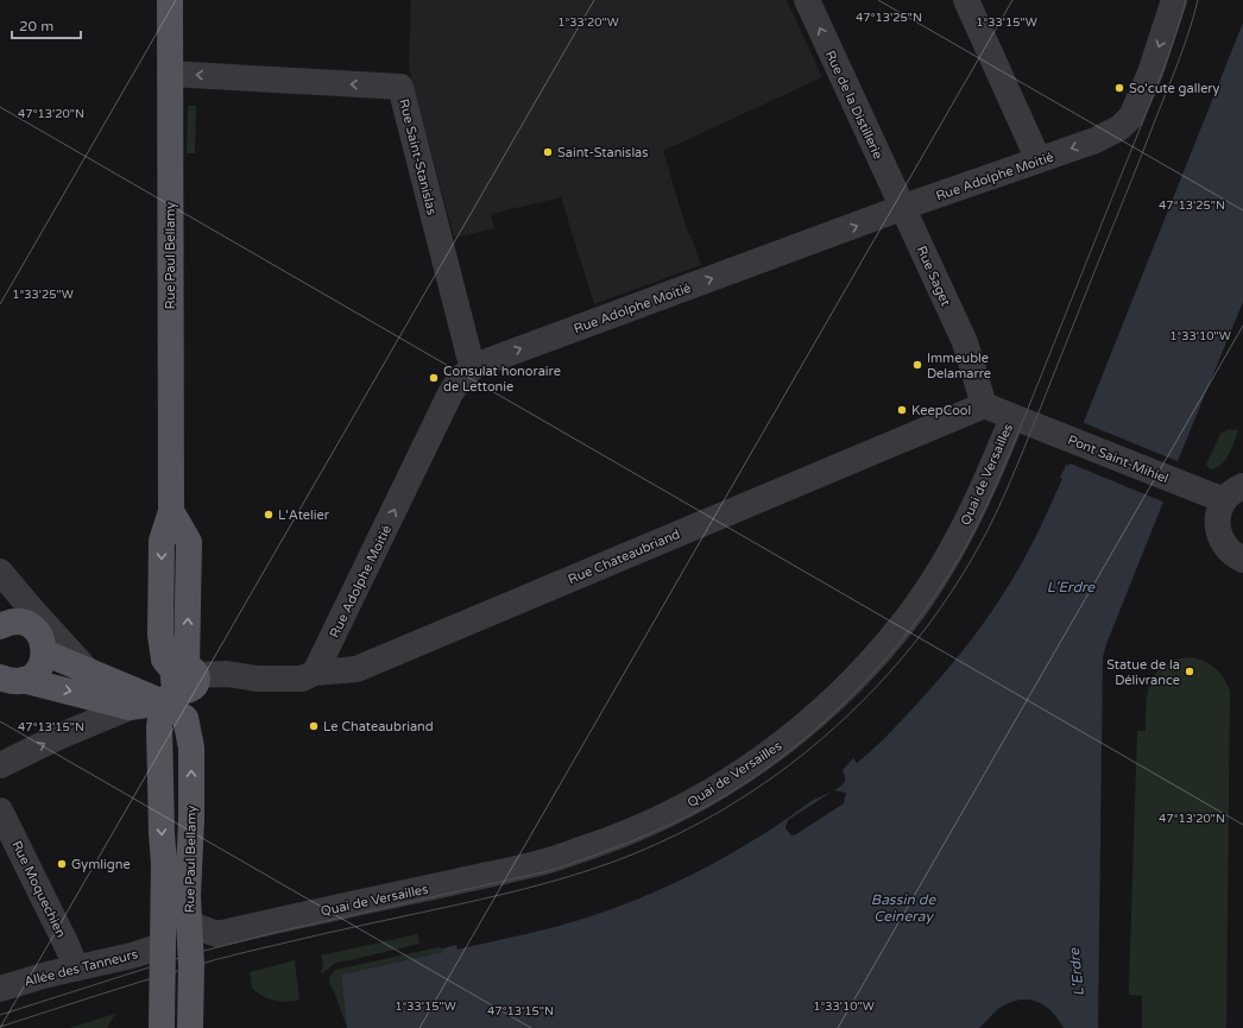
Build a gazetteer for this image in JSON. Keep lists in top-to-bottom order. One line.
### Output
{"streets":{"main road":["Rue Paul Bellamy"],"street":["Rue de la Distillerie","Rue Saint-Stanislas","Rue Adolphe Moitié","Rue Saget","Pont Saint-Mihiel","Quai de Versailles","Rue Chateaubriand","Rue Moquechien","Allée des Tanneurs"]},"crossings":[["Rue de la Distillerie","Rue Adolphe Moitié"],["Rue de la Distillerie","Rue Saget"],["Rue Saint-Stanislas","Rue Adolphe Moitié"],["Rue Saint-Stanislas","Rue Paul Bellamy"],["Rue Adolphe Moitié","Rue Saget"],["Rue Adolphe Moitié","Rue Chateaubriand"],["Rue Paul Bellamy","Quai de Versailles"],["Rue Paul Bellamy","Rue Chateaubriand"],["Rue Paul Bellamy","Allée des Tanneurs"],["Rue Saget","Pont Saint-Mihiel"],["Rue Saget","Rue Chateaubriand"],["Pont Saint-Mihiel","Quai de Versailles"],["Pont Saint-Mihiel","Rue Chateaubriand"],["Rue Moquechien","Allée des Tanneurs"]],"one_way":["Rue Saint-Stanislas"],"water":["L'Erdre","Bassin de Ceineray"],"places":["So'cute gallery","Saint-Stanislas","Immeuble Delamarre","Consulat honoraire de Lettonie","KeepCool","L'Atelier","Statue de la Délivrance","Le Chateaubriand","Gymligne"],"scale_bar":"20 m","coordinates":["47°13'25\"N","1°33'20\"W","1°33'15\"W","47°13'20\"N","1°33'25\"W","1°33'10\"W","47°13'15\"N"]}
